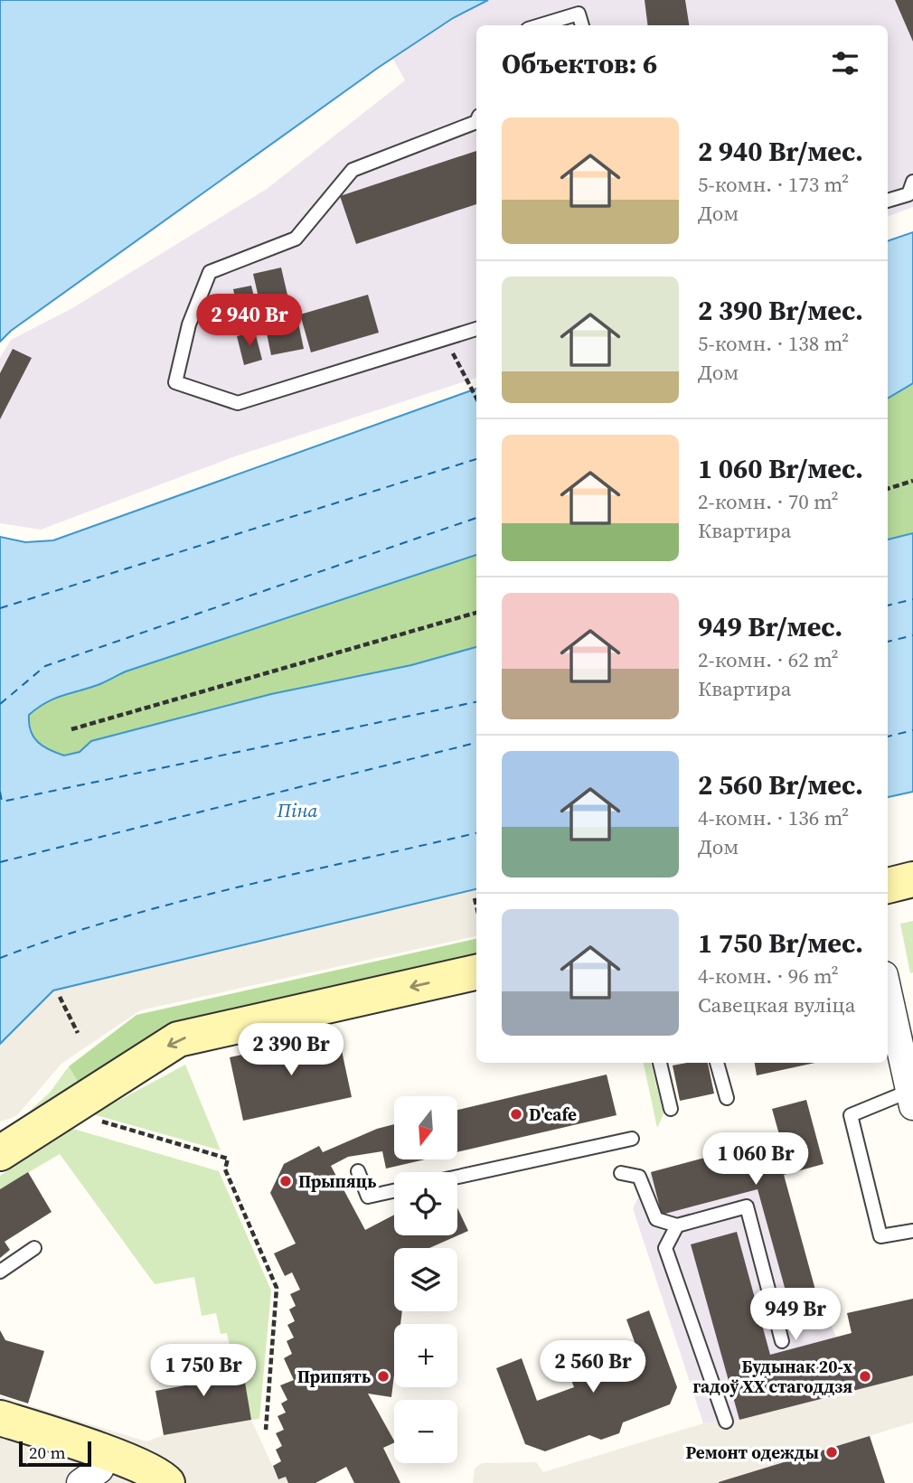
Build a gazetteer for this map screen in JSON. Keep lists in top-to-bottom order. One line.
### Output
{"water":["Піна"],"places":["D'cafe","Прыпяць","Припять","Будынак 20-х гадоў ХХ стагоддзя","Ремонт одежды"],"scale_bar":"20 m","north":"bottom","page":{"heading":"Объектов: 6","list":[{"name":"2 940 Br/мес.","note":"5-комн. · 173 m² · Дом"},{"name":"2 390 Br/мес.","note":"5-комн. · 138 m² · Дом"},{"name":"1 060 Br/мес.","note":"2-комн. · 70 m² · Квартира"},{"name":"949 Br/мес.","note":"2-комн. · 62 m² · Квартира"},{"name":"2 560 Br/мес.","note":"4-комн. · 136 m² · Дом"},{"name":"1 750 Br/мес.","note":"4-комн. · 96 m² · Савецкая вуліца"}],"price":["2 940 Br","2 390 Br","1 060 Br","949 Br","2 560 Br","1 750 Br"],"map_buttons":["+","−"],"scale":"20 m"}}
